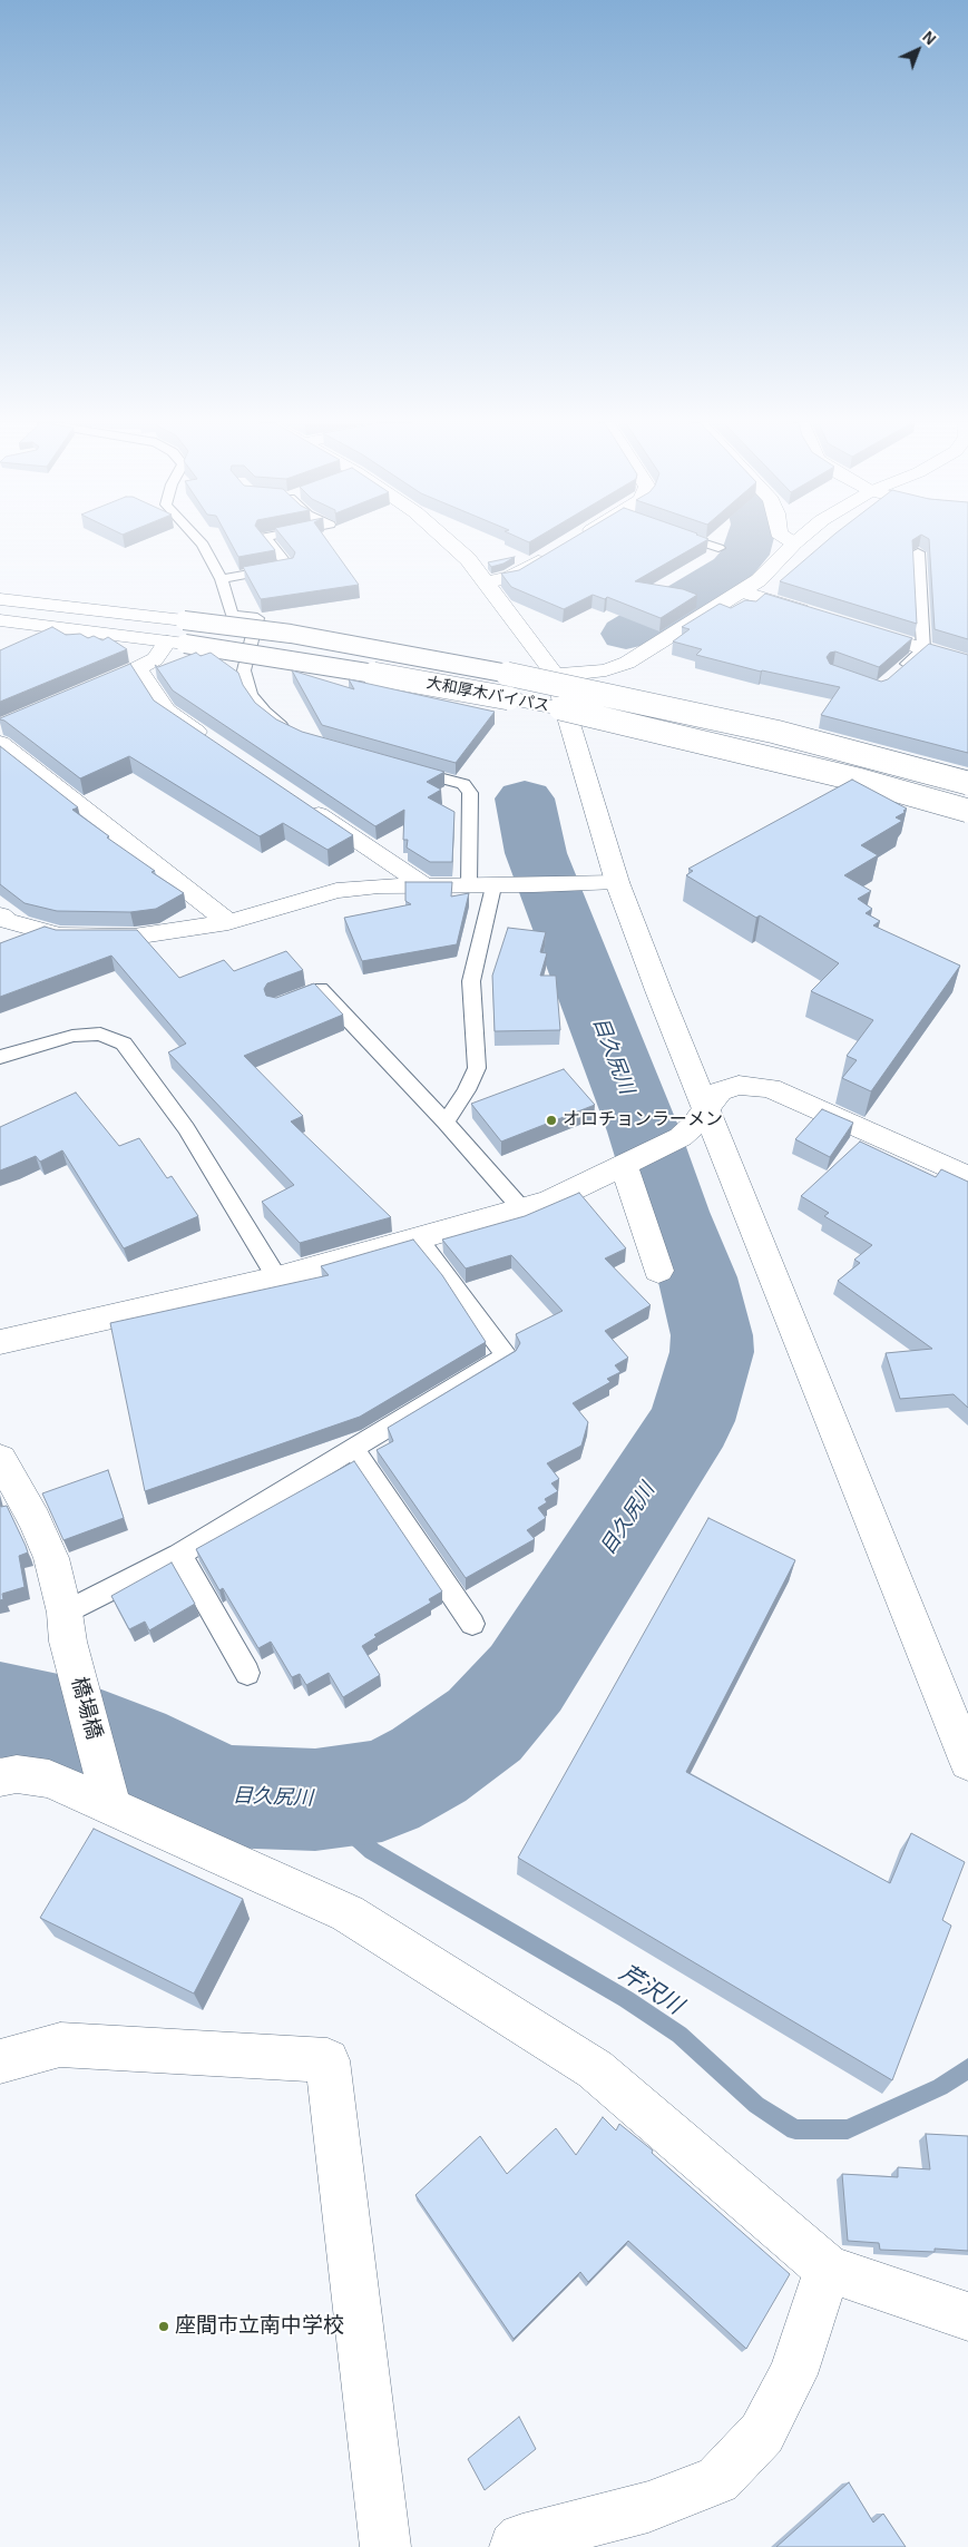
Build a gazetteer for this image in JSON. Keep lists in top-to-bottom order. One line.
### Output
{"streets":{"main road":["大和厚木バイパス","橋場橋"]},"water":["目久尻川","芹沢川"],"places":["オロチョンラーメン","座間市立南中学校"],"north":"top right"}
